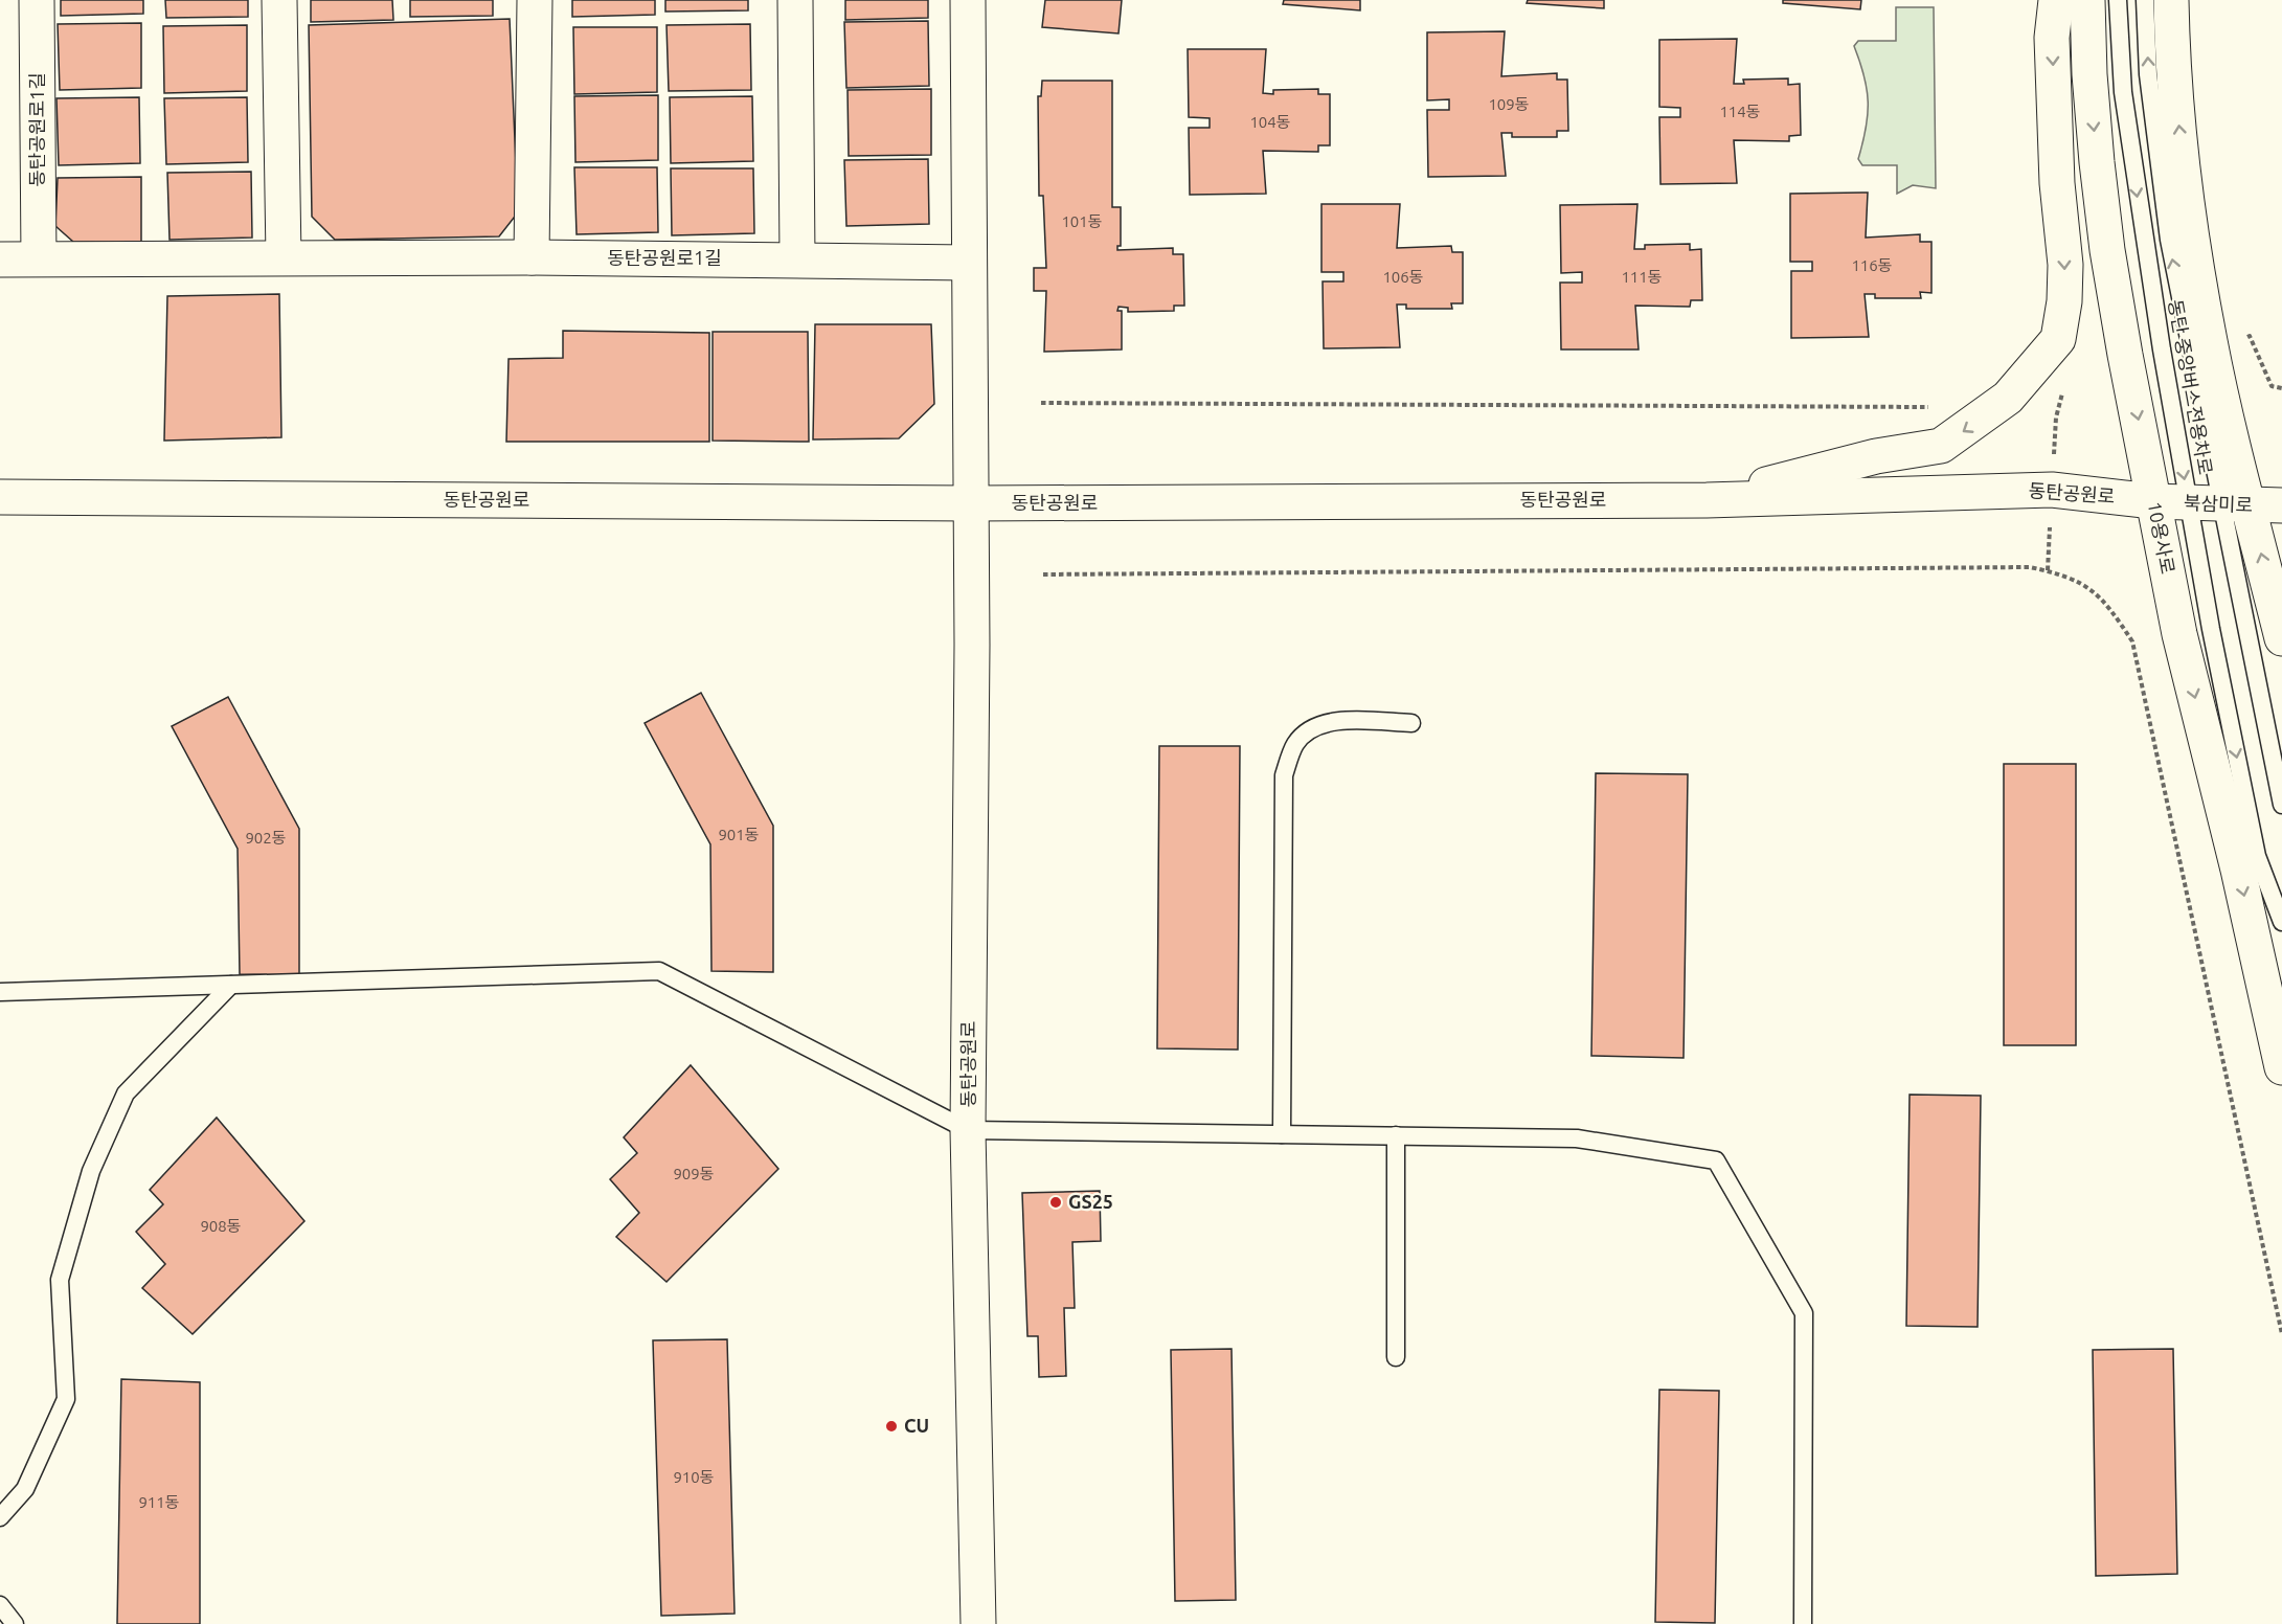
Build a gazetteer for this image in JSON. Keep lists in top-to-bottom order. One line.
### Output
{"streets":{"street":["동탄공원로1길","동탄공원로","북삼미로","10용사로"],"lane":["동탄 중앙버스전용차로"]},"crossings":[["동탄 중앙버스전용차로","북삼미로"],["동탄공원로","북삼미로"],["동탄공원로","10용사로"],["북삼미로","10용사로"]],"places":["GS25","CU"],"house_numbers":["109동","114동","104동","101동","116동","106동","111동","901동","902동","909동","908동","910동","911동"]}
